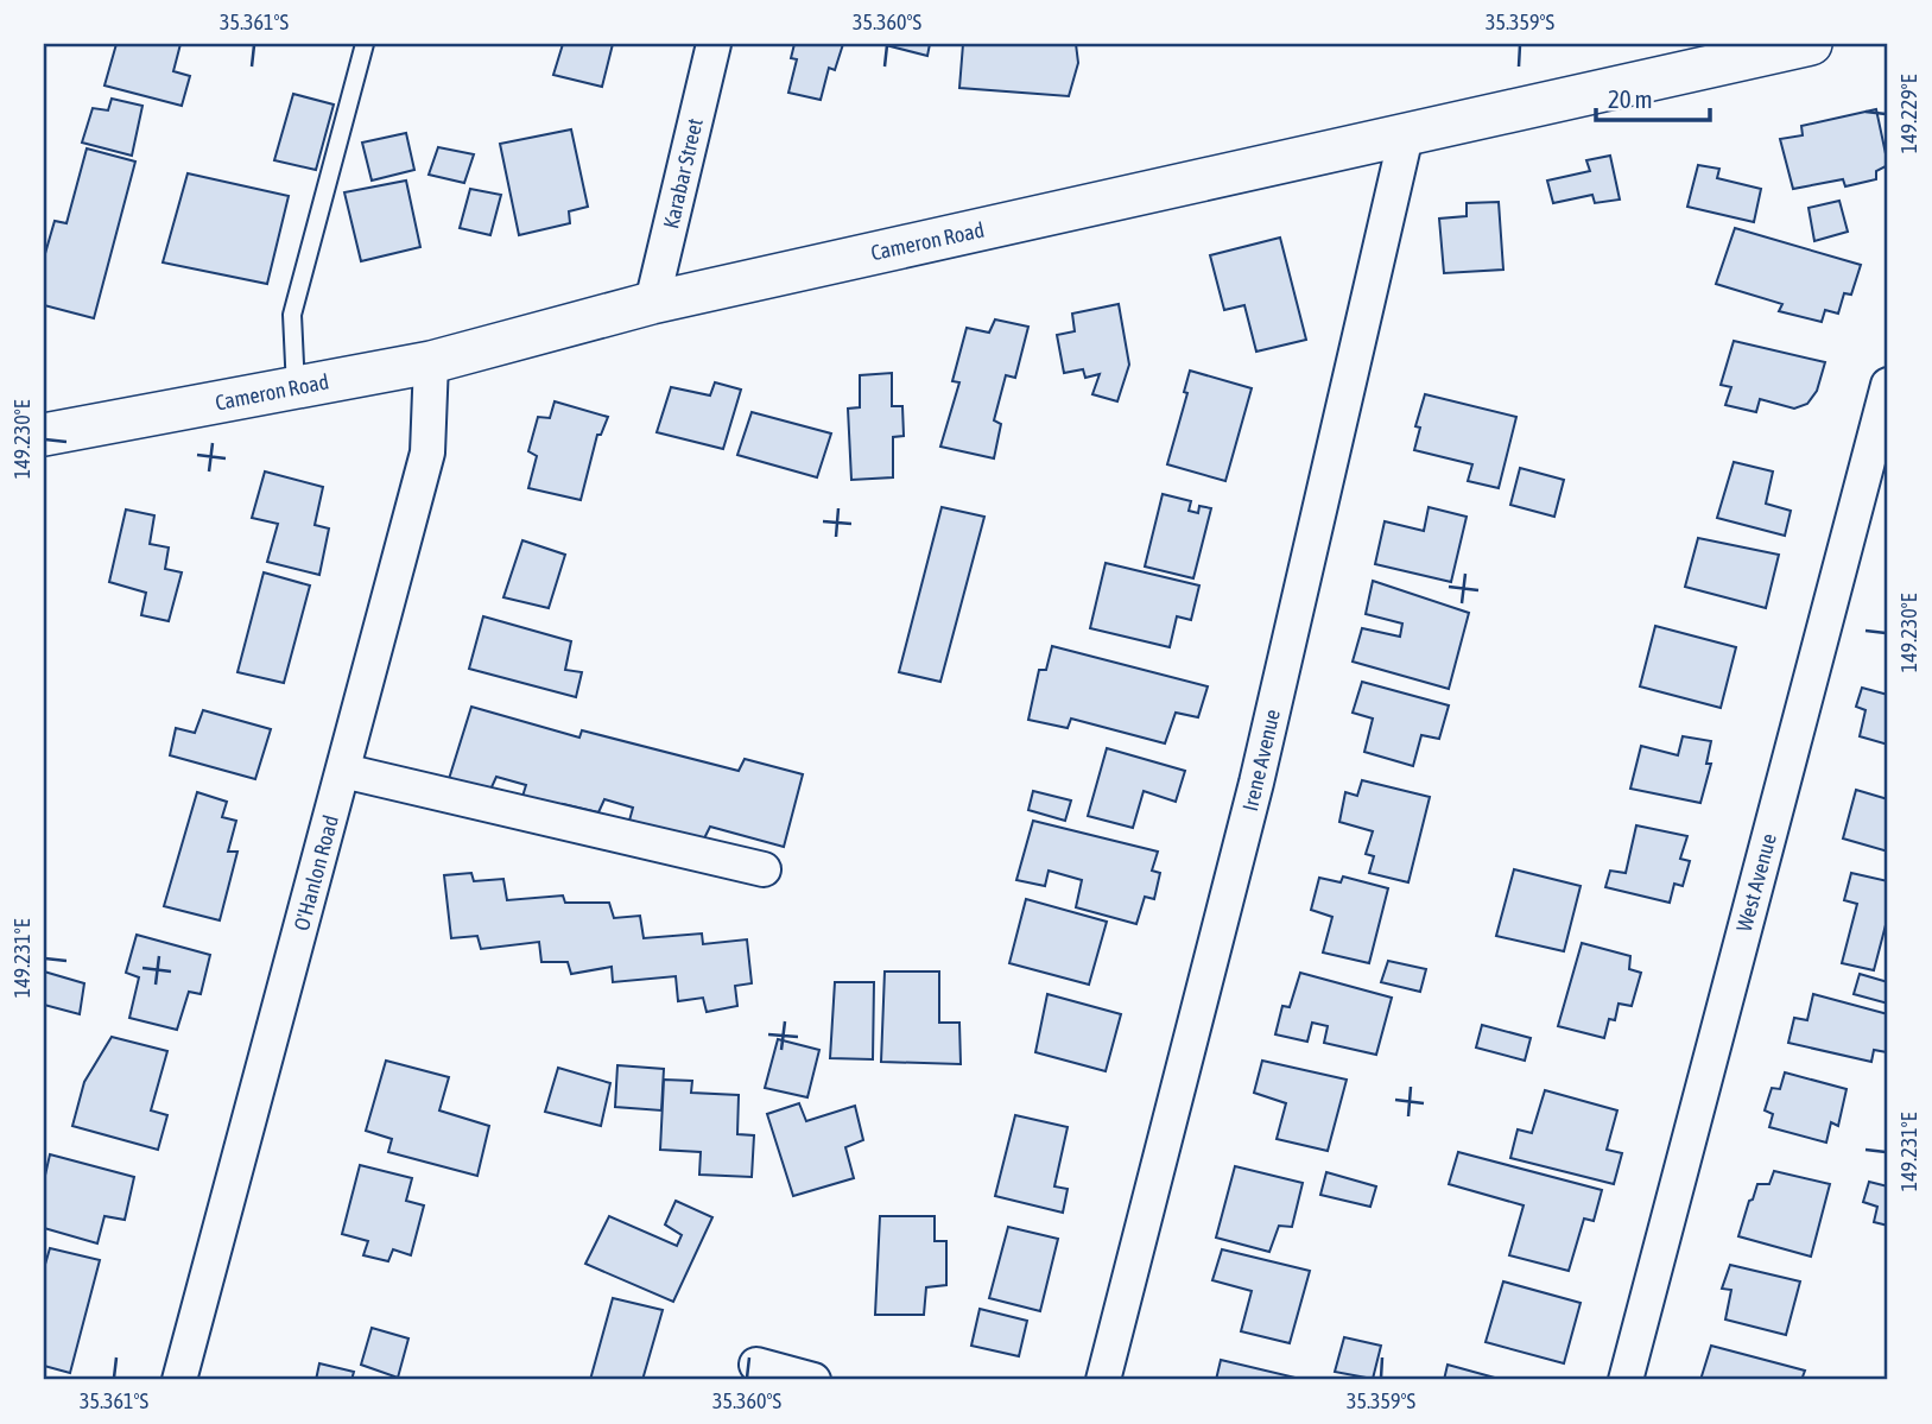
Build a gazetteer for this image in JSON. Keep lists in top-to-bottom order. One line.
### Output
{"streets":{"street":["Karabar Street","Cameron Road","Irene Avenue","O'Hanlon Road","West Avenue"]},"crossings":[["Karabar Street","Cameron Road"],["Cameron Road","Irene Avenue"],["Cameron Road","O'Hanlon Road"]],"scale_bar":"20 m","coordinates":["35.361°S","35.360°S","35.359°S","149.229°E","149.230°E","149.231°E"]}
